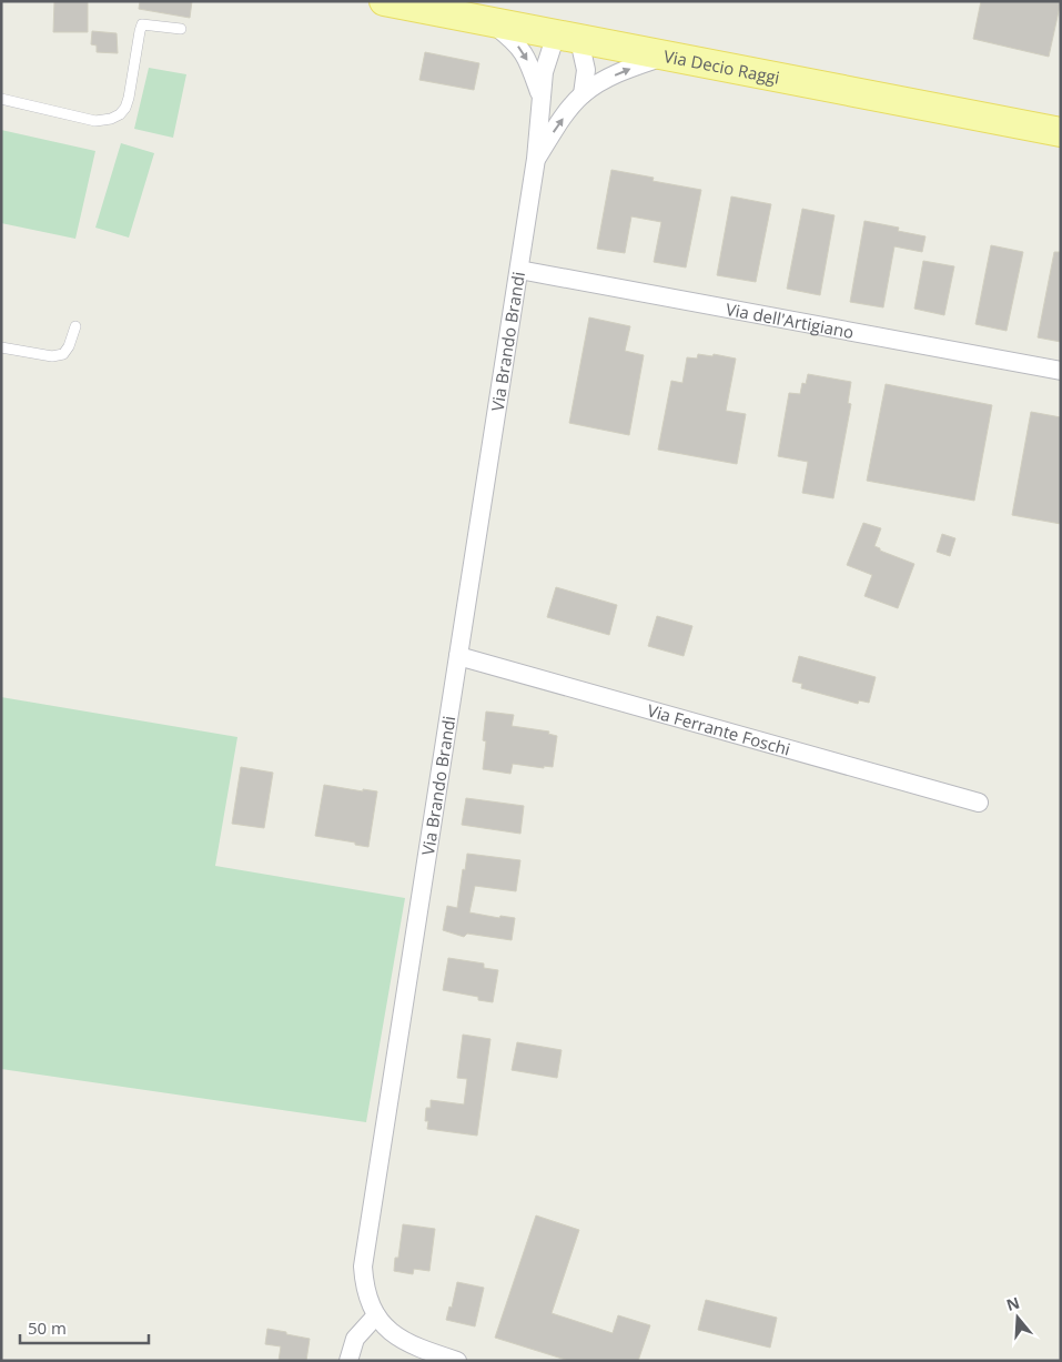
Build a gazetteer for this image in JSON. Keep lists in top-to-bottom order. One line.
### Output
{"streets":{"main road":["Via Decio Raggi"],"street":["Via dell'Artigiano","Via Brando Brandi","Via Ferrante Foschi"]},"crossings":[["Via Decio Raggi","Via Brando Brandi"],["Via dell'Artigiano","Via Brando Brandi"],["Via Brando Brandi","Via Ferrante Foschi"]],"scale_bar":"50 m","north":"top"}
